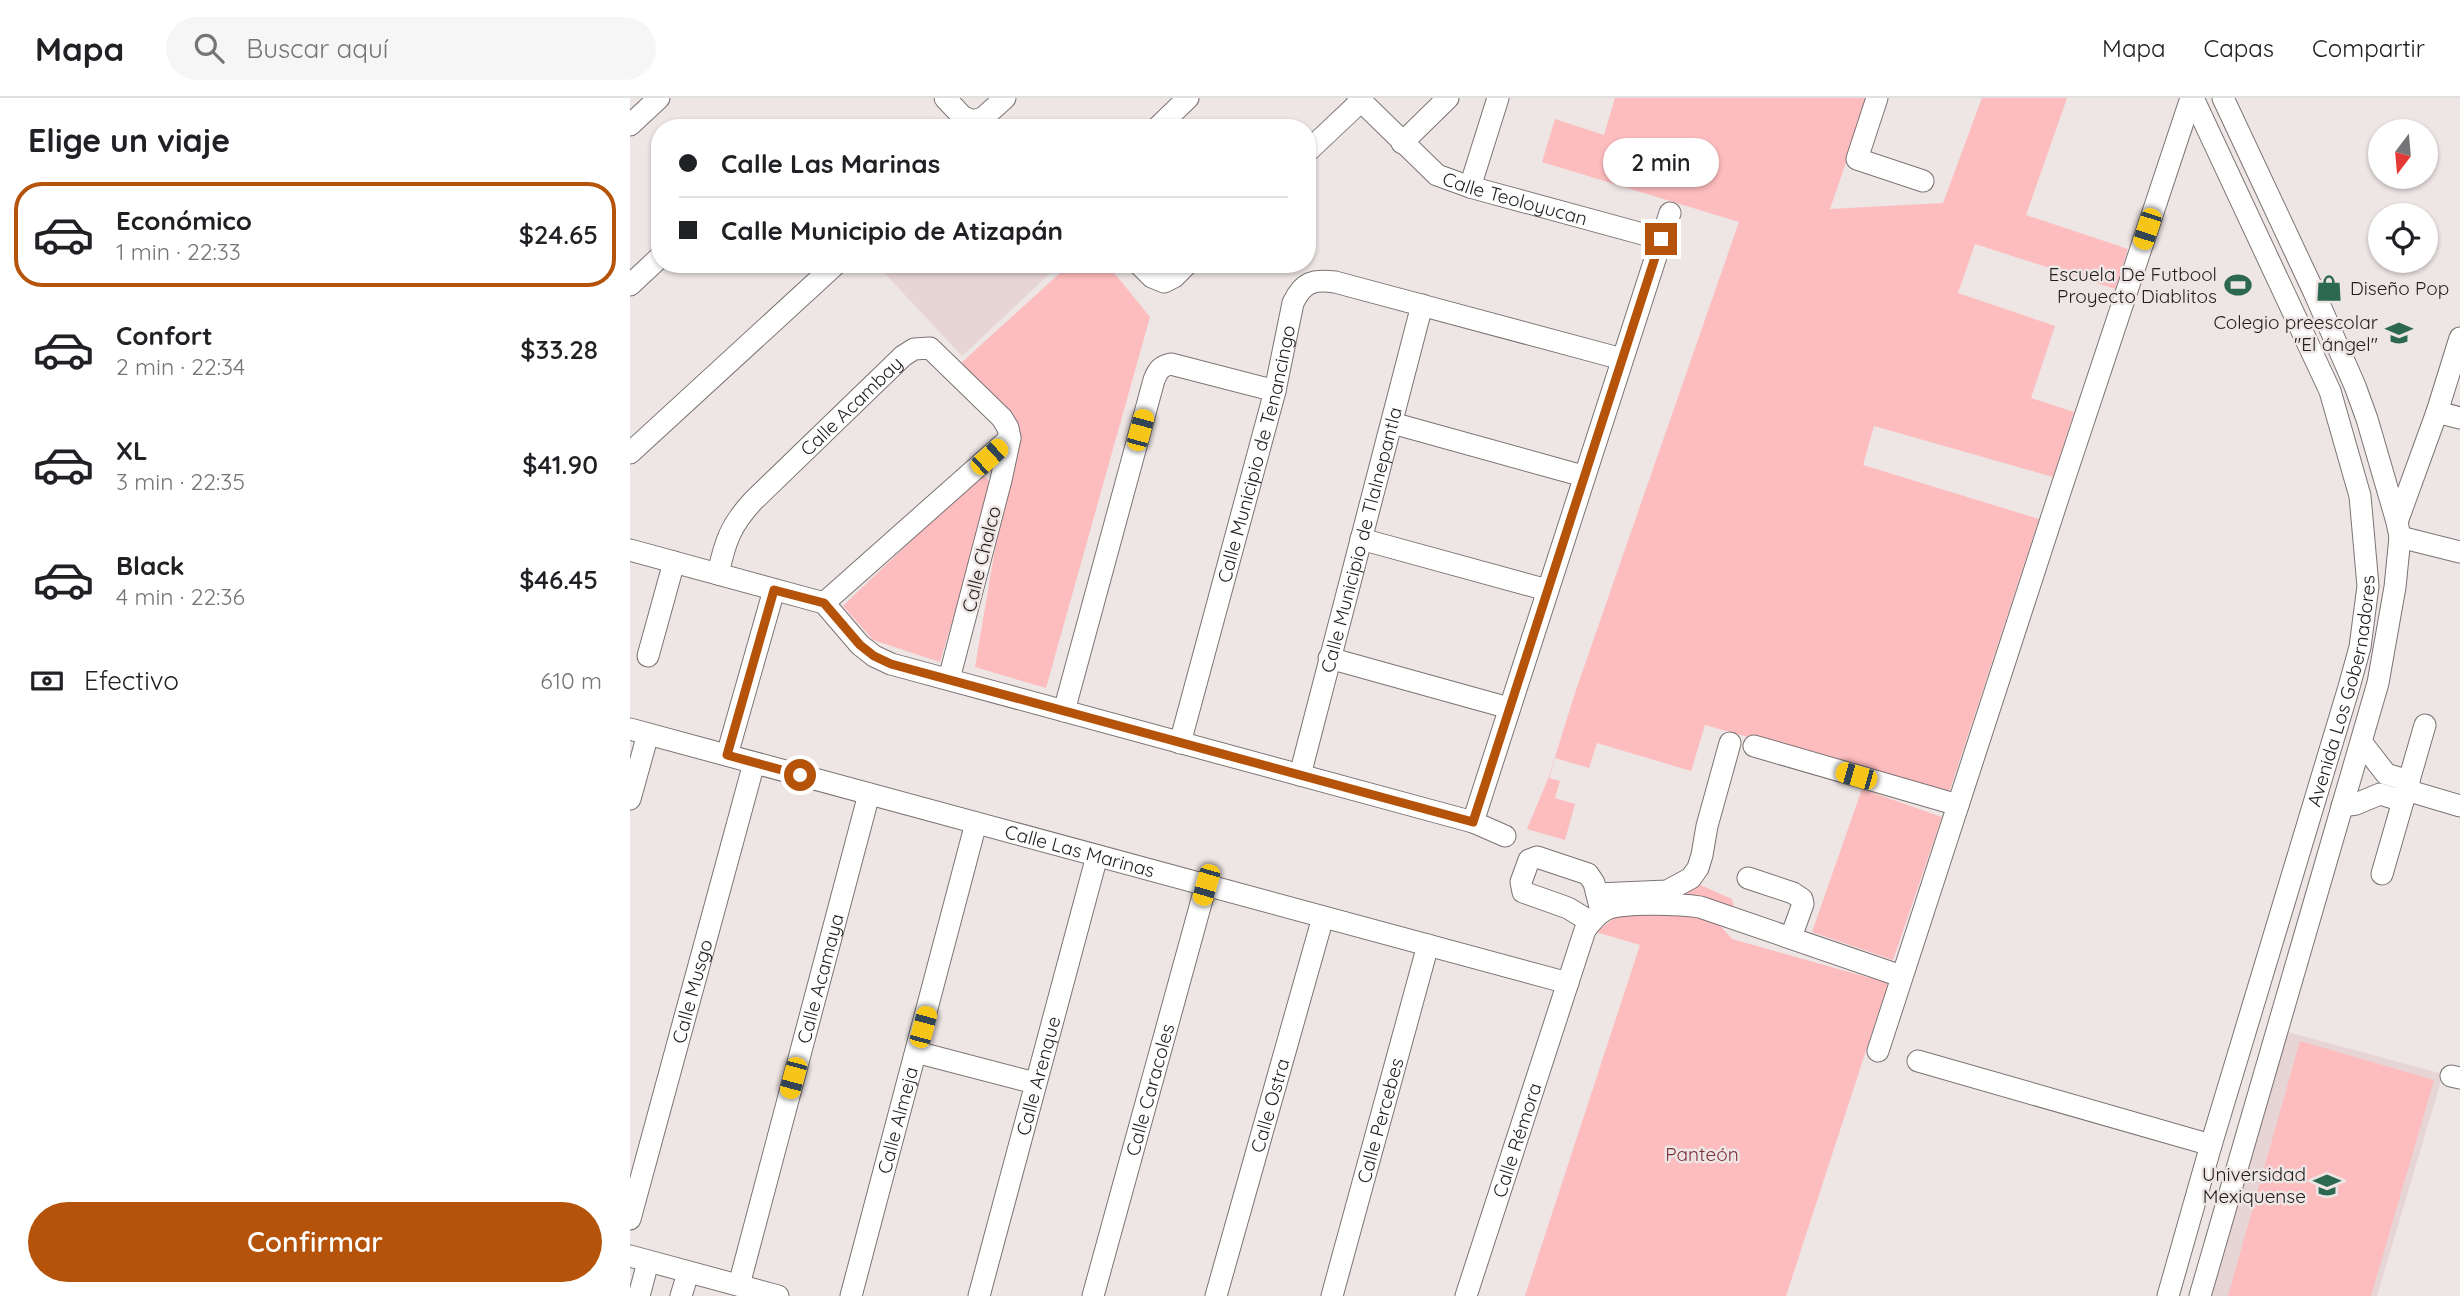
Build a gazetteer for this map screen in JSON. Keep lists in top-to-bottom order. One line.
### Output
{"streets":{"street":["Calle Teoloyucan","Calle Acambay","Calle Municipio de Tenancingo","Calle Municipio de Tlalnepantla","Calle Chalco","Avenida Los Gobernadores","Calle Las Marinas","Calle Acamaya","Calle Musgo","Calle Arenque","Calle Caracoles","Calle Ostra","Calle Almeja","Calle Percebes","Calle Rémora"]},"crossings":[["Calle Acambay","Calle Chalco"],["Calle Municipio de Tenancingo","Calle Municipio de Tlalnepantla"],["Calle Las Marinas","Calle Acamaya"],["Calle Las Marinas","Calle Musgo"],["Calle Las Marinas","Calle Arenque"],["Calle Las Marinas","Calle Caracoles"],["Calle Las Marinas","Calle Ostra"],["Calle Las Marinas","Calle Almeja"],["Calle Las Marinas","Calle Percebes"],["Calle Las Marinas","Calle Rémora"]],"parks":["Panteón"],"places":{"sports":["Escuela De Futbool Proyecto Diablitos"],"shop":["Diseño Pop"],"school or university":["Colegio preescolar \"El ángel\"","Universidad Mexiquense"]},"north":"bottom","page":{"header":"Mapa","search":"Buscar aquí","nav":["Mapa","Capas","Compartir"],"heading":"Elige un viaje","banner":["Calle Las Marinas","Calle Municipio de Atizapán"],"bubble":"2 min","list":[{"name":"Económico","note":"1 min · 22:33","value":"$24.65"},{"name":"Confort","note":"2 min · 22:34","value":"$33.28"},{"name":"XL","note":"3 min · 22:35","value":"$41.90"},{"name":"Black","note":"4 min · 22:36","value":"$46.45"}],"pay":["Efectivo","610 m"],"buttons":"Confirmar"}}
